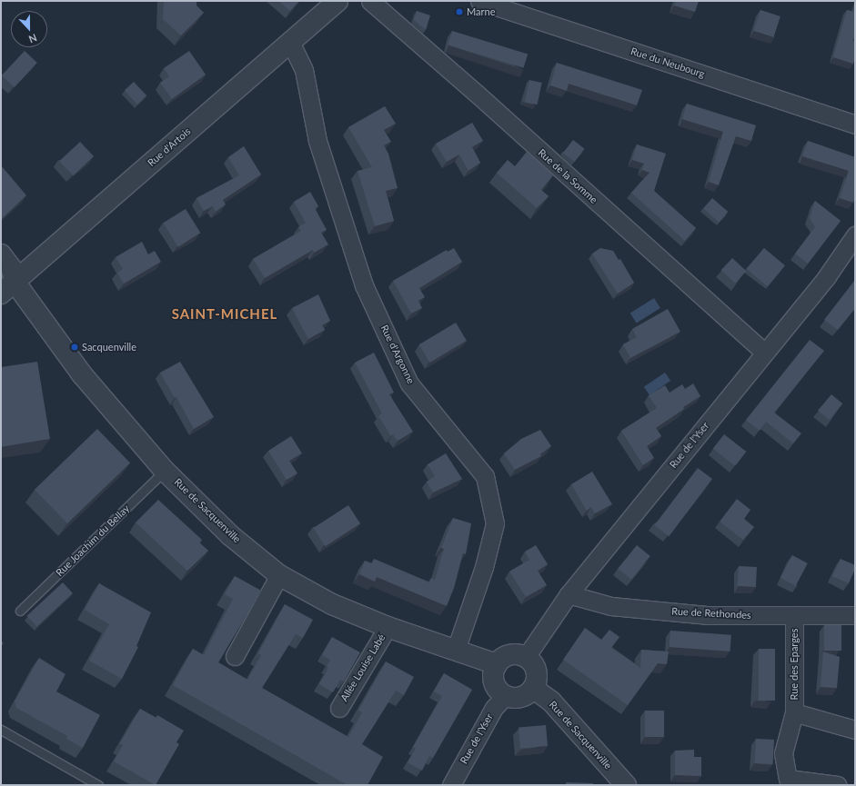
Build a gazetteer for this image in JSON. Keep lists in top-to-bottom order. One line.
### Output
{"streets":{"street":["Rue du Neubourg","Rue d'Artois","Rue de la Somme","Rue d'Argonne","Rue de l'Yser","Rue de Sacquenville","Rue de Rethondes","Rue des Eparges","Allée Louise Labé"],"lane":["Rue Joachim du Bellay"]},"crossings":[["Rue d'Artois","Rue d'Argonne"],["Rue d'Artois","Rue de Sacquenville"],["Rue de la Somme","Rue de l'Yser"],["Rue d'Argonne","Rue de Sacquenville"],["Rue de l'Yser","Rue de Sacquenville"],["Rue de l'Yser","Rue de Rethondes"],["Rue de Sacquenville","Rue Joachim du Bellay"],["Rue de Sacquenville","Allée Louise Labé"],["Rue de Rethondes","Rue des Eparges"]],"districts":["SAINT-MICHEL"],"places":["Marne","Sacquenville"],"north":"bottom"}
